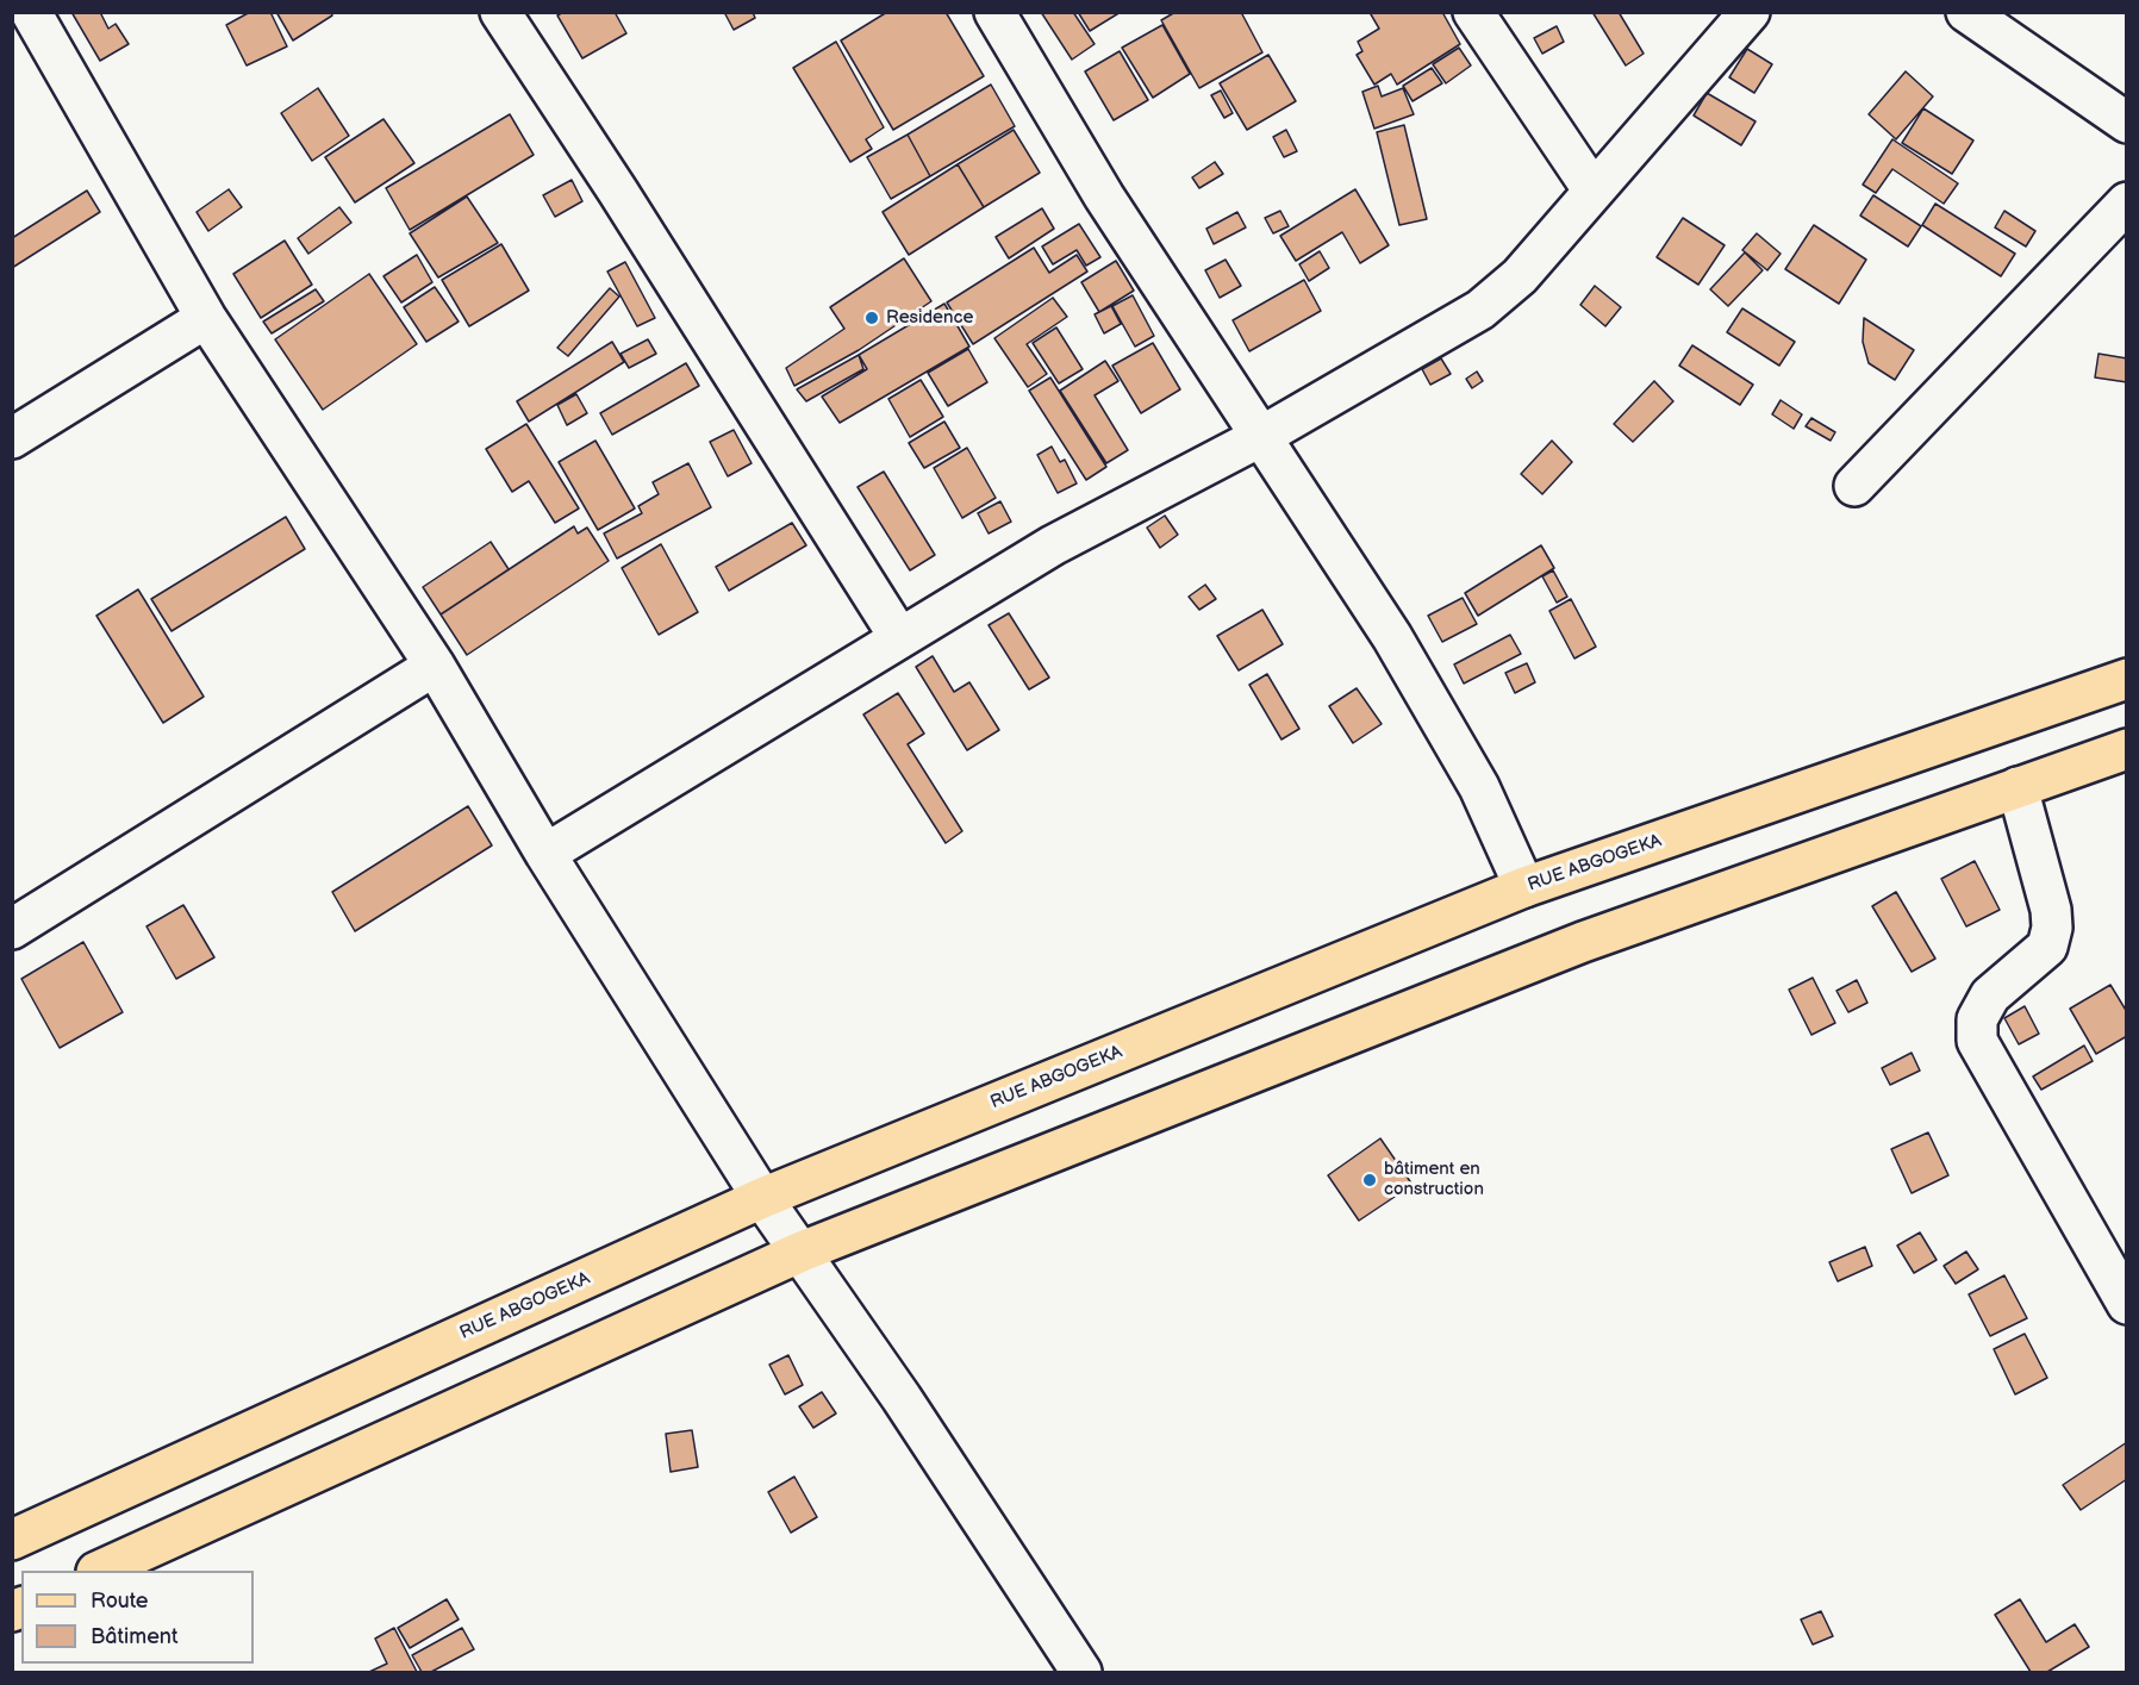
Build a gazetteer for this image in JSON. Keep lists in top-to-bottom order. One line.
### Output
{"streets":{"main road":["RUE ABGOGEKA"]},"places":["Residence","bâtiment en construction"],"legend":["Route","Bâtiment"]}
